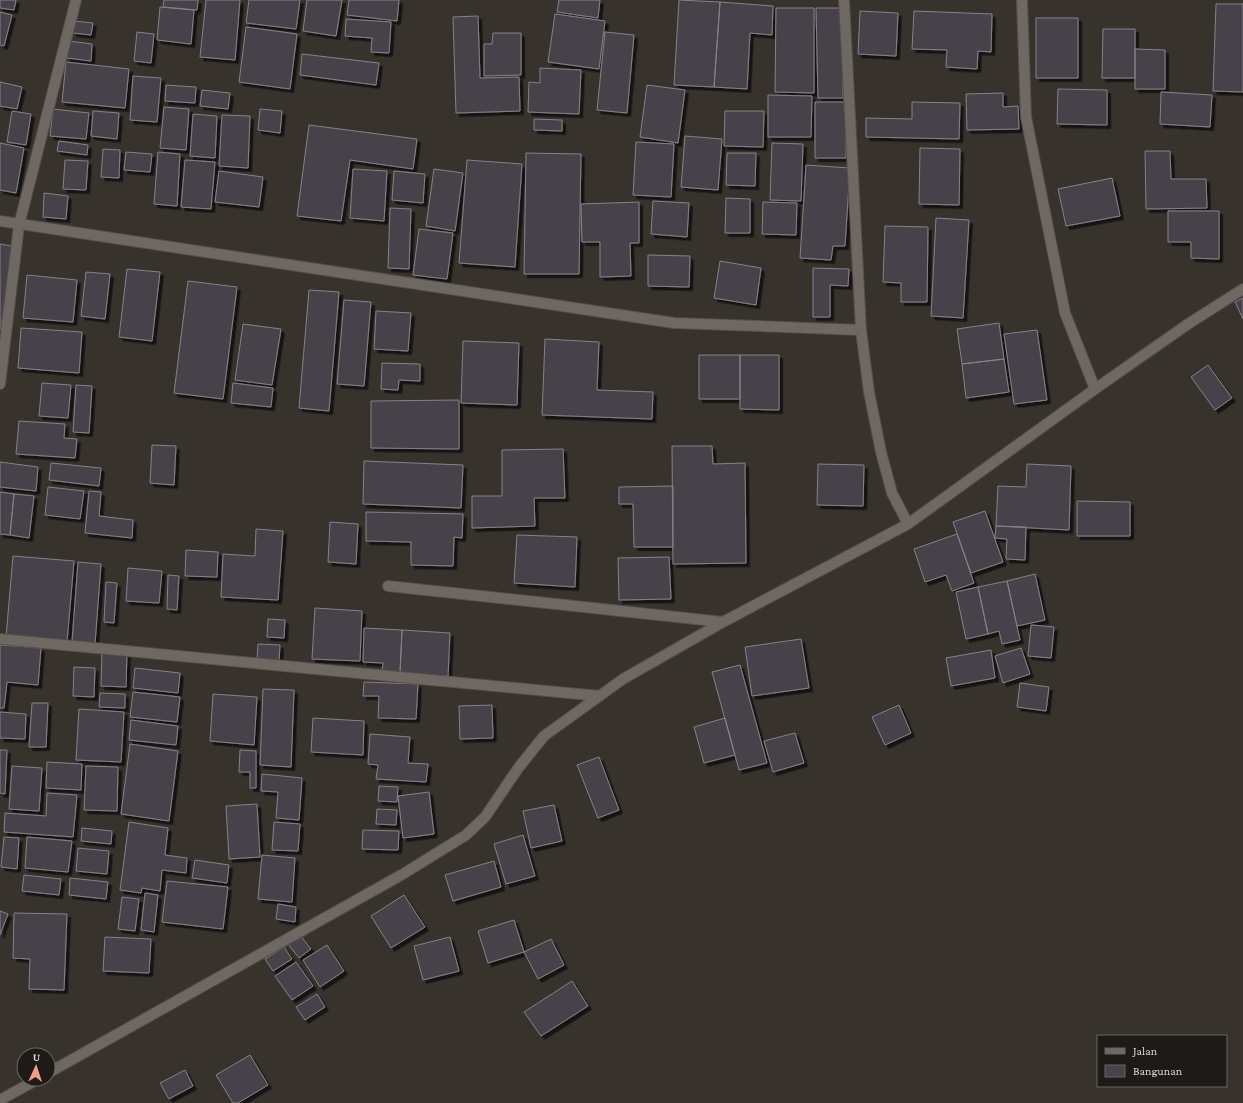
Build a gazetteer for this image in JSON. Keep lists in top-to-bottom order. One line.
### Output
{"legend":["Jalan","Bangunan"],"north":"top"}
